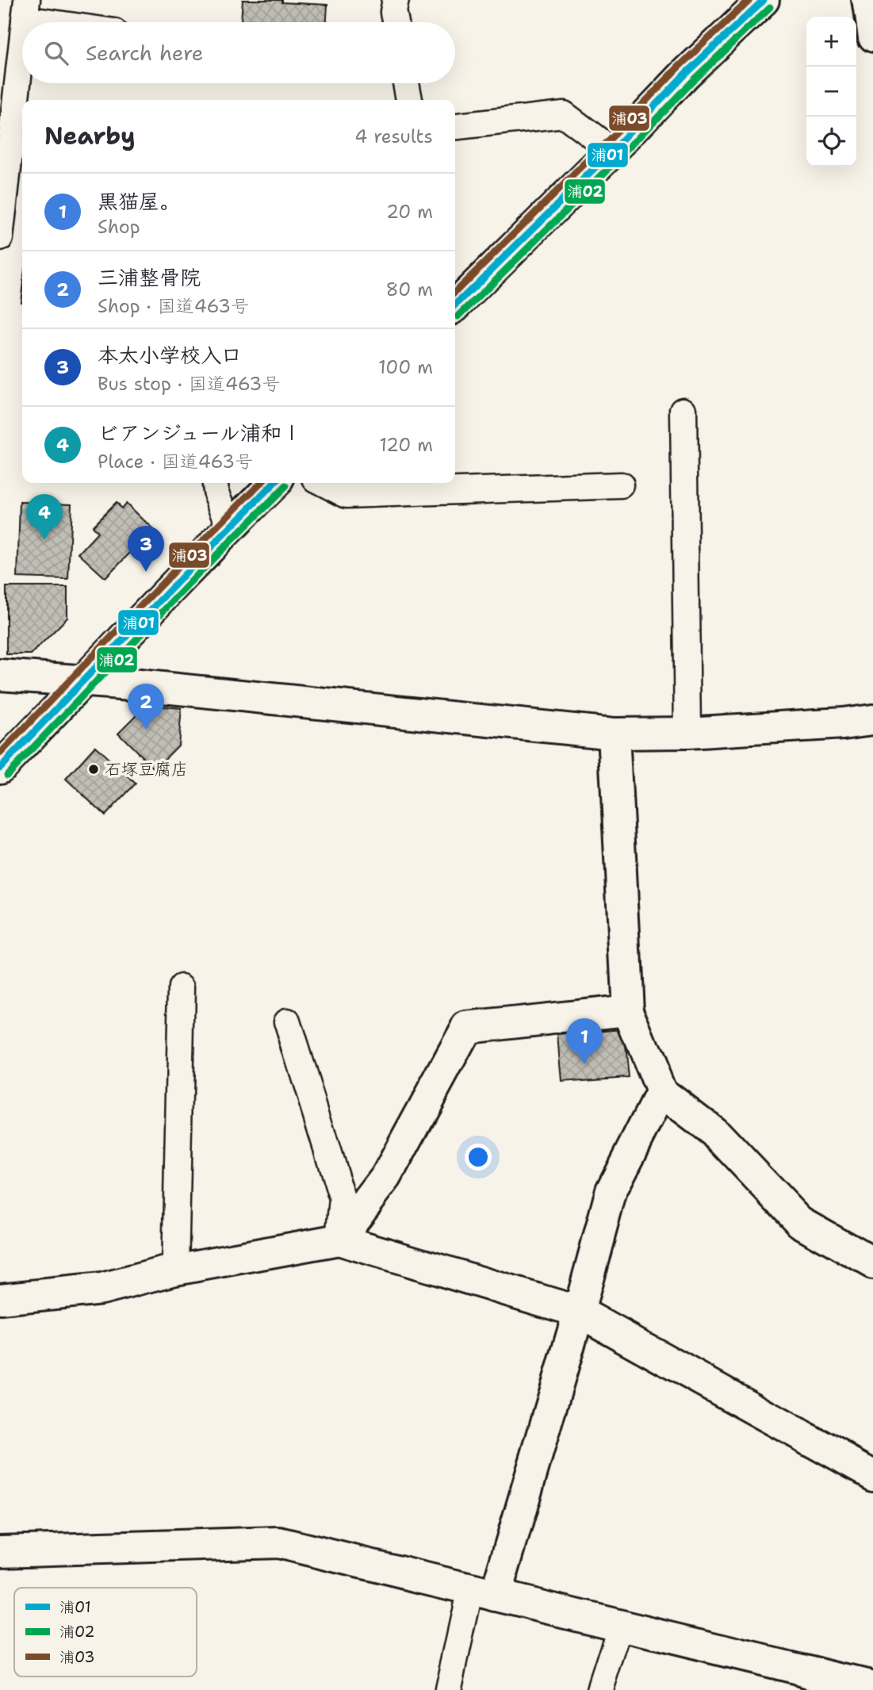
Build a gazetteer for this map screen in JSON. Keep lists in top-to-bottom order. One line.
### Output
{"places":["石塚豆腐店"],"lines":["transit line 浦01","transit line 浦03","transit line 浦02"],"legend":["浦01","浦02","浦03"],"page":{"map_buttons":["+","−"],"search":"Search here","heading":["Nearby","4 results"],"list":[{"mark":"1","name":"黒猫屋。","note":"Shop","value":"20 m"},{"mark":"2","name":"三浦整骨院","note":"Shop · 国道463号","value":"80 m"},{"mark":"3","name":"本太小学校入口","note":"Bus stop · 国道463号","value":"100 m"},{"mark":"4","name":"ビアンジュール浦和Ⅰ","note":"Place · 国道463号","value":"120 m"}],"pins":["4","3","2","1"]}}
